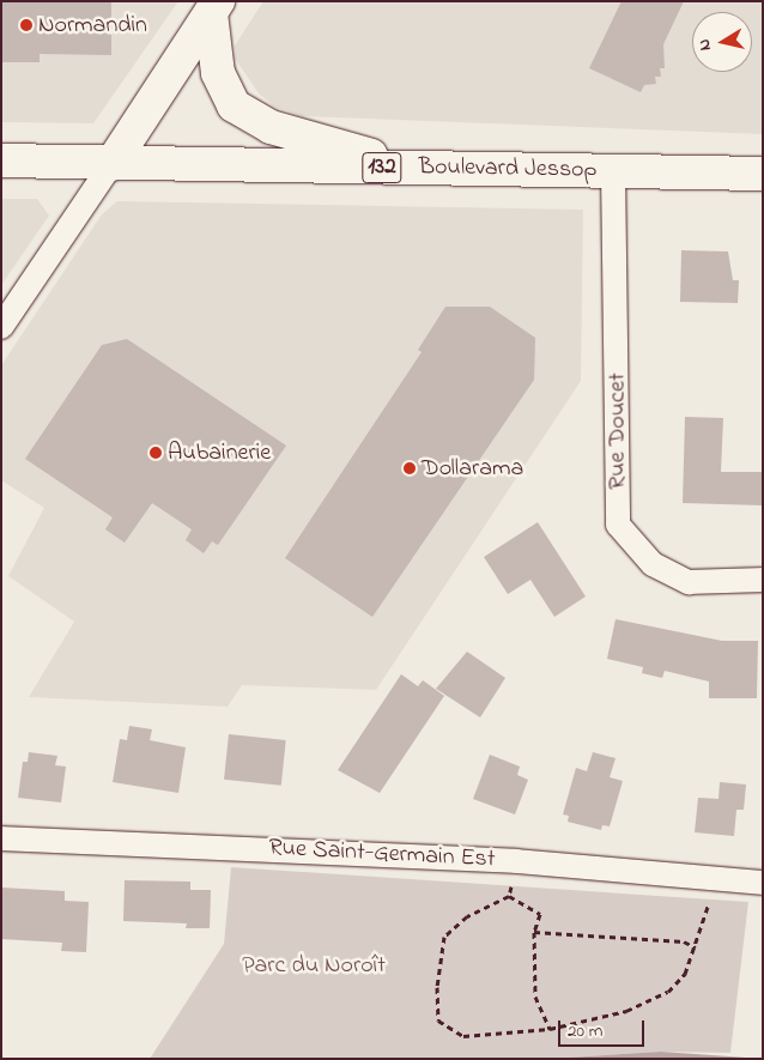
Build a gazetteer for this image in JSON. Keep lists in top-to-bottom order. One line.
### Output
{"streets":{"main road":["132","Boulevard Jessop"],"street":["Rue Doucet","Rue Saint-Germain Est"]},"crossings":[["Boulevard Jessop","Rue Doucet"]],"parks":["Parc du Noroît"],"places":["Normandin","Aubainerie","Dollarama"],"scale_bar":"20 m","north":"left"}
